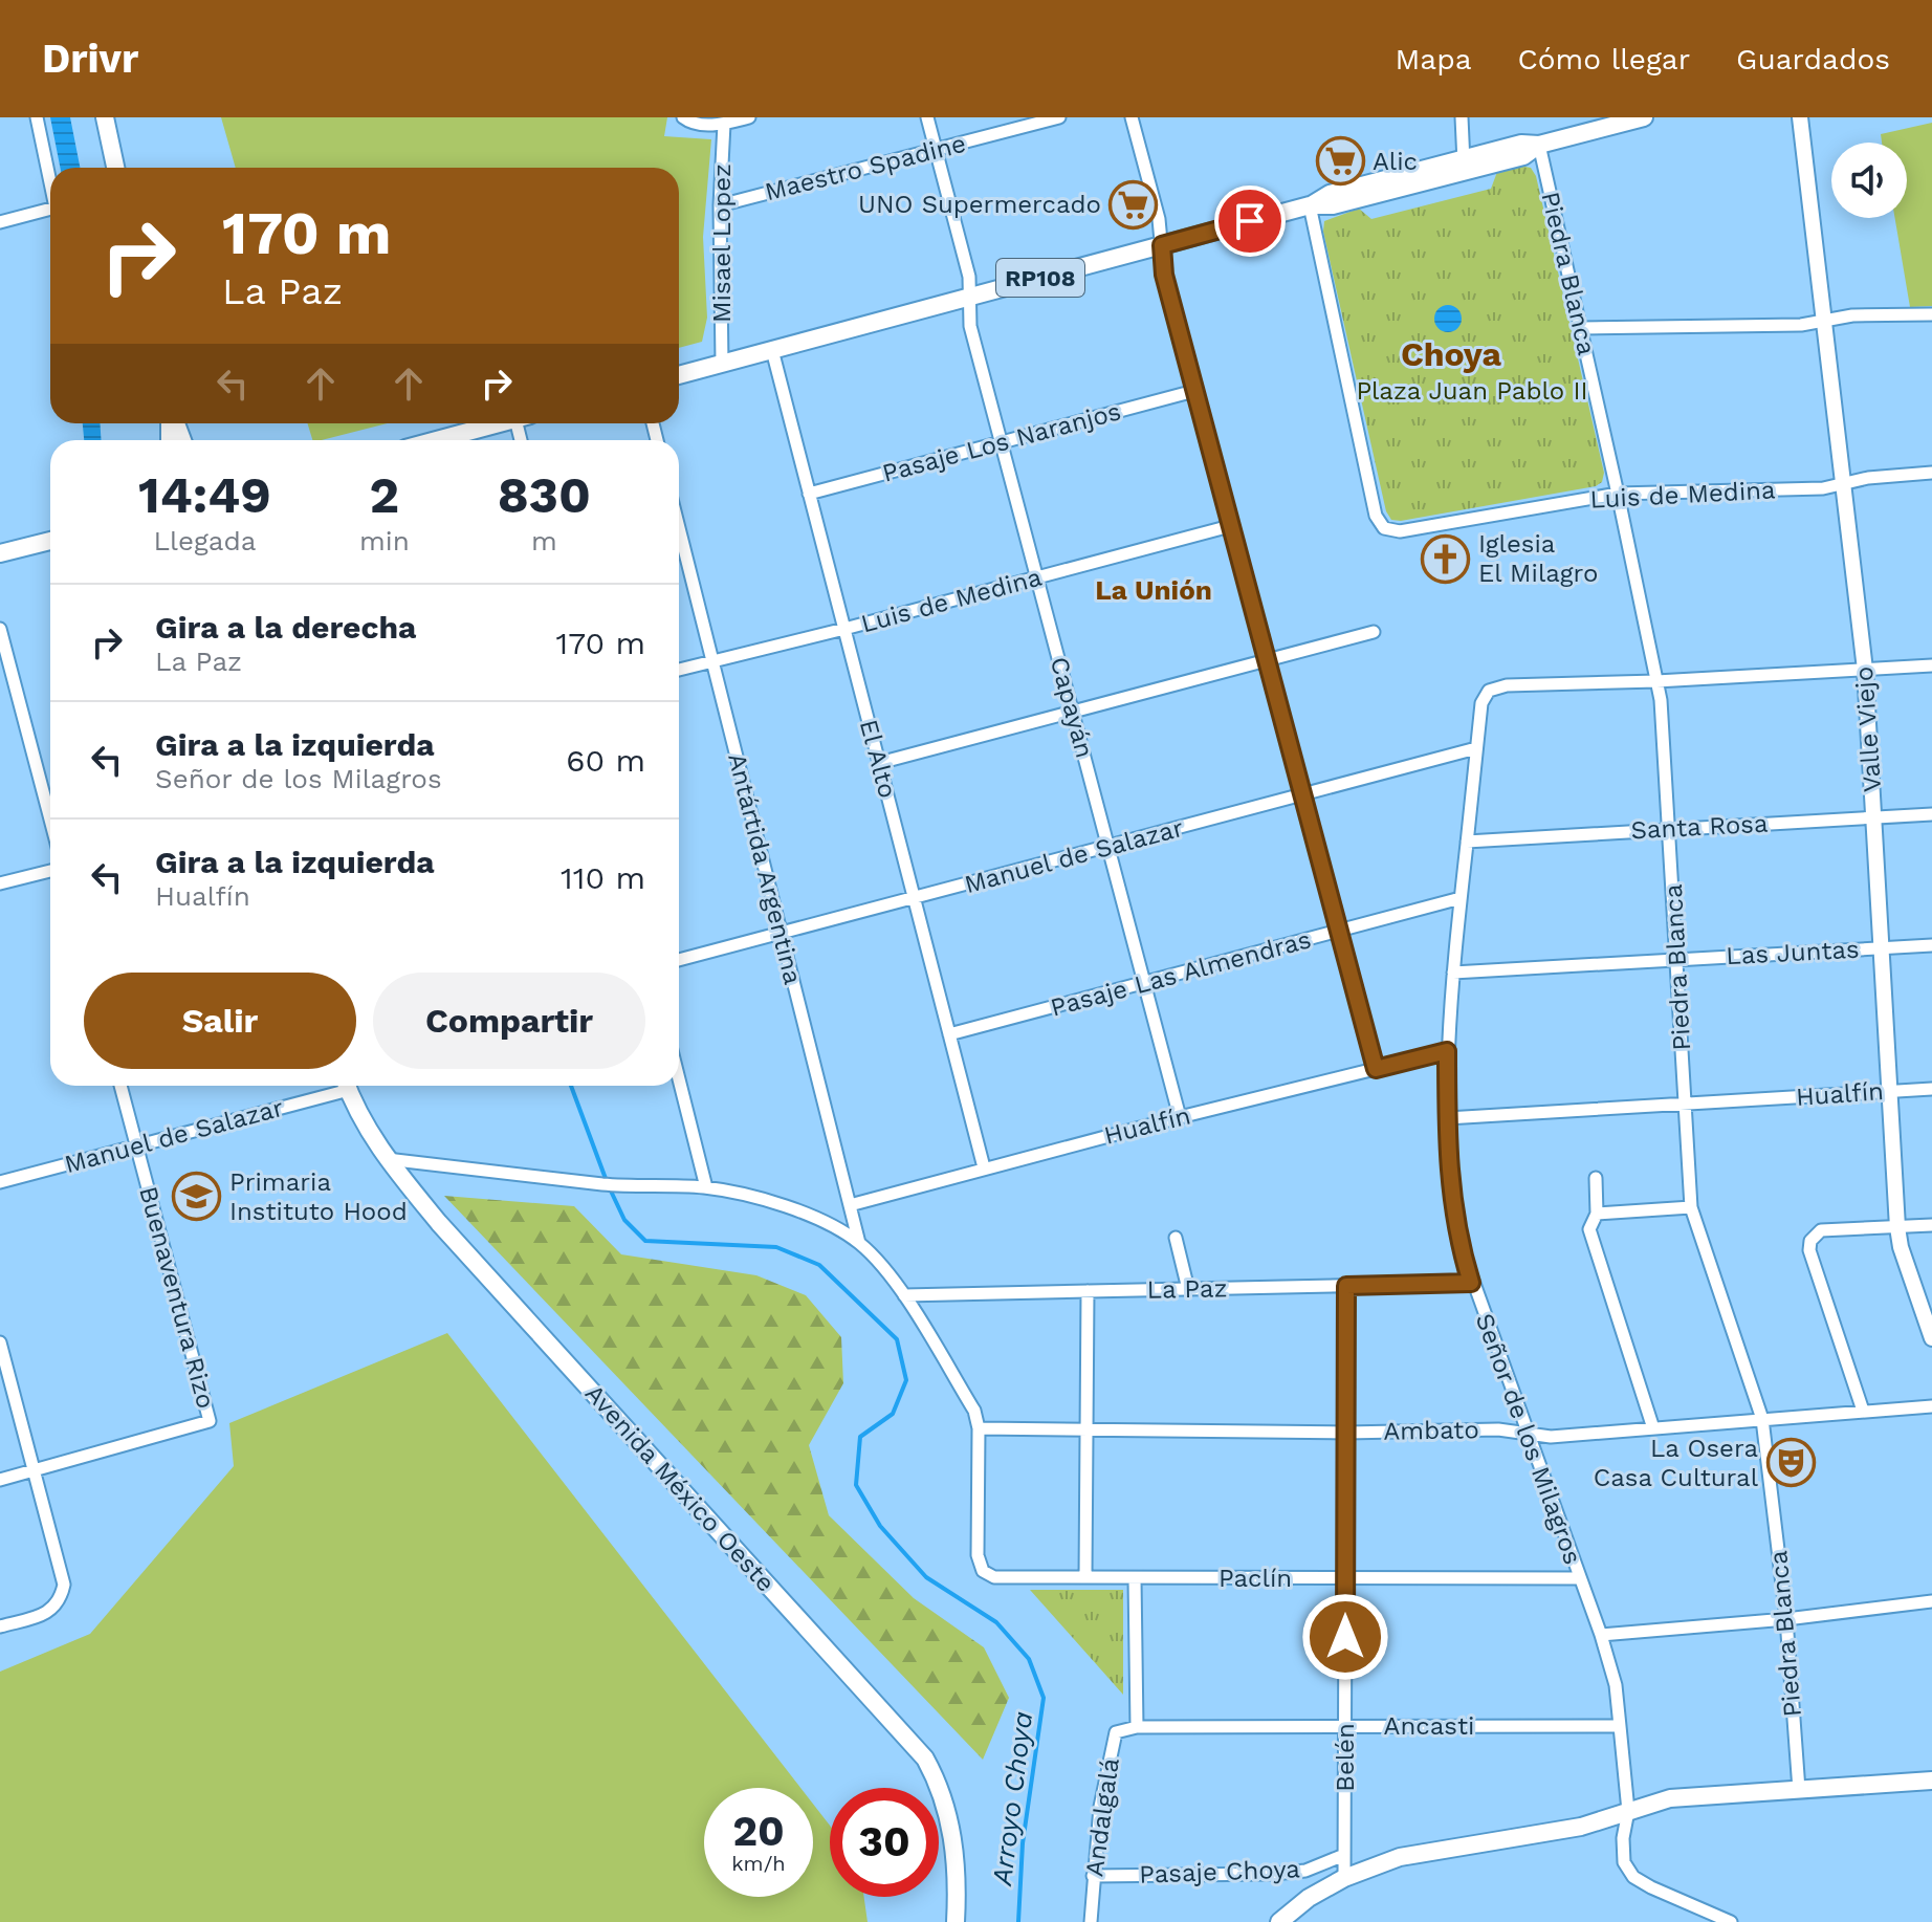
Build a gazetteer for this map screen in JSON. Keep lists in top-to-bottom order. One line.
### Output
{"streets":{"main road":["RP108","Avenida México Oeste"],"street":["Maestro Spadine","Misael Lopez","Piedra Blanca","Pasaje Los Naranjos","Luis de Medina","Capayán","Valle Viejo","El Alto","Santa Rosa","Manuel de Salazar","Antártida Argentina","Las Juntas","Pasaje Las Almendras","Hualfín","La Paz","Buenaventura Rizo","Ambato","Señor de los Milagros","Paclín","Ancasti","Belén","Andalgalá","Pasaje Choya"]},"crossings":[["Maestro Spadine","Misael Lopez"],["Maestro Spadine","Capayán"],["Misael Lopez","RP108"],["Piedra Blanca","RP108"],["Piedra Blanca","Luis de Medina"],["Piedra Blanca","Santa Rosa"],["Piedra Blanca","Las Juntas"],["Piedra Blanca","Hualfín"],["Piedra Blanca","Ambato"],["Piedra Blanca","Señor de los Milagros"],["RP108","Luis de Medina"],["RP108","Capayán"],["RP108","El Alto"],["Pasaje Los Naranjos","Capayán"],["Pasaje Los Naranjos","El Alto"],["Luis de Medina","Capayán"],["Luis de Medina","Valle Viejo"],["Luis de Medina","El Alto"],["Luis de Medina","Antártida Argentina"],["Capayán","Manuel de Salazar"],["Capayán","Pasaje Las Almendras"],["Capayán","Hualfín"],["Valle Viejo","Santa Rosa"],["Valle Viejo","Las Juntas"],["Valle Viejo","Hualfín"],["El Alto","Manuel de Salazar"],["El Alto","Pasaje Las Almendras"],["El Alto","Hualfín"],["Santa Rosa","Señor de los Milagros"],["Manuel de Salazar","Antártida Argentina"],["Manuel de Salazar","Buenaventura Rizo"],["Manuel de Salazar","Señor de los Milagros"],["Antártida Argentina","Hualfín"],["Las Juntas","Señor de los Milagros"],["Pasaje Las Almendras","Señor de los Milagros"],["Hualfín","Señor de los Milagros"],["La Paz","Señor de los Milagros"],["La Paz","Belén"],["Ambato","Señor de los Milagros"],["Ambato","Paclín"],["Ambato","Belén"],["Señor de los Milagros","Paclín"],["Señor de los Milagros","Ancasti"],["Paclín","Belén"],["Paclín","Andalgalá"],["Ancasti","Belén"],["Ancasti","Andalgalá"],["Belén","Pasaje Choya"],["Andalgalá","Pasaje Choya"]],"districts":["Choya","La Unión"],"water":["Arroyo Choya"],"parks":["Plaza Juan Pablo II"],"places":{"supermarket":["Alic","UNO Supermercado"],"church":["Iglesia El Milagro"],"school or university":["Primaria Instituto Hood"],"theatre":["La Osera Casa Cultural"]},"page":{"header":"Drivr","nav":["Mapa","Cómo llegar","Guardados"],"turn":["170 m","La Paz"],"eta":["14:49","Llegada","2","min","830","m"],"list":[{"name":"Gira a la derecha","note":"La Paz","value":"170 m"},{"name":"Gira a la izquierda","note":"Señor de los Milagros","value":"60 m"},{"name":"Gira a la izquierda","note":"Hualfín","value":"110 m"}],"buttons":["Salir","Compartir"],"speed":"20 km/h","limit":"30"}}
